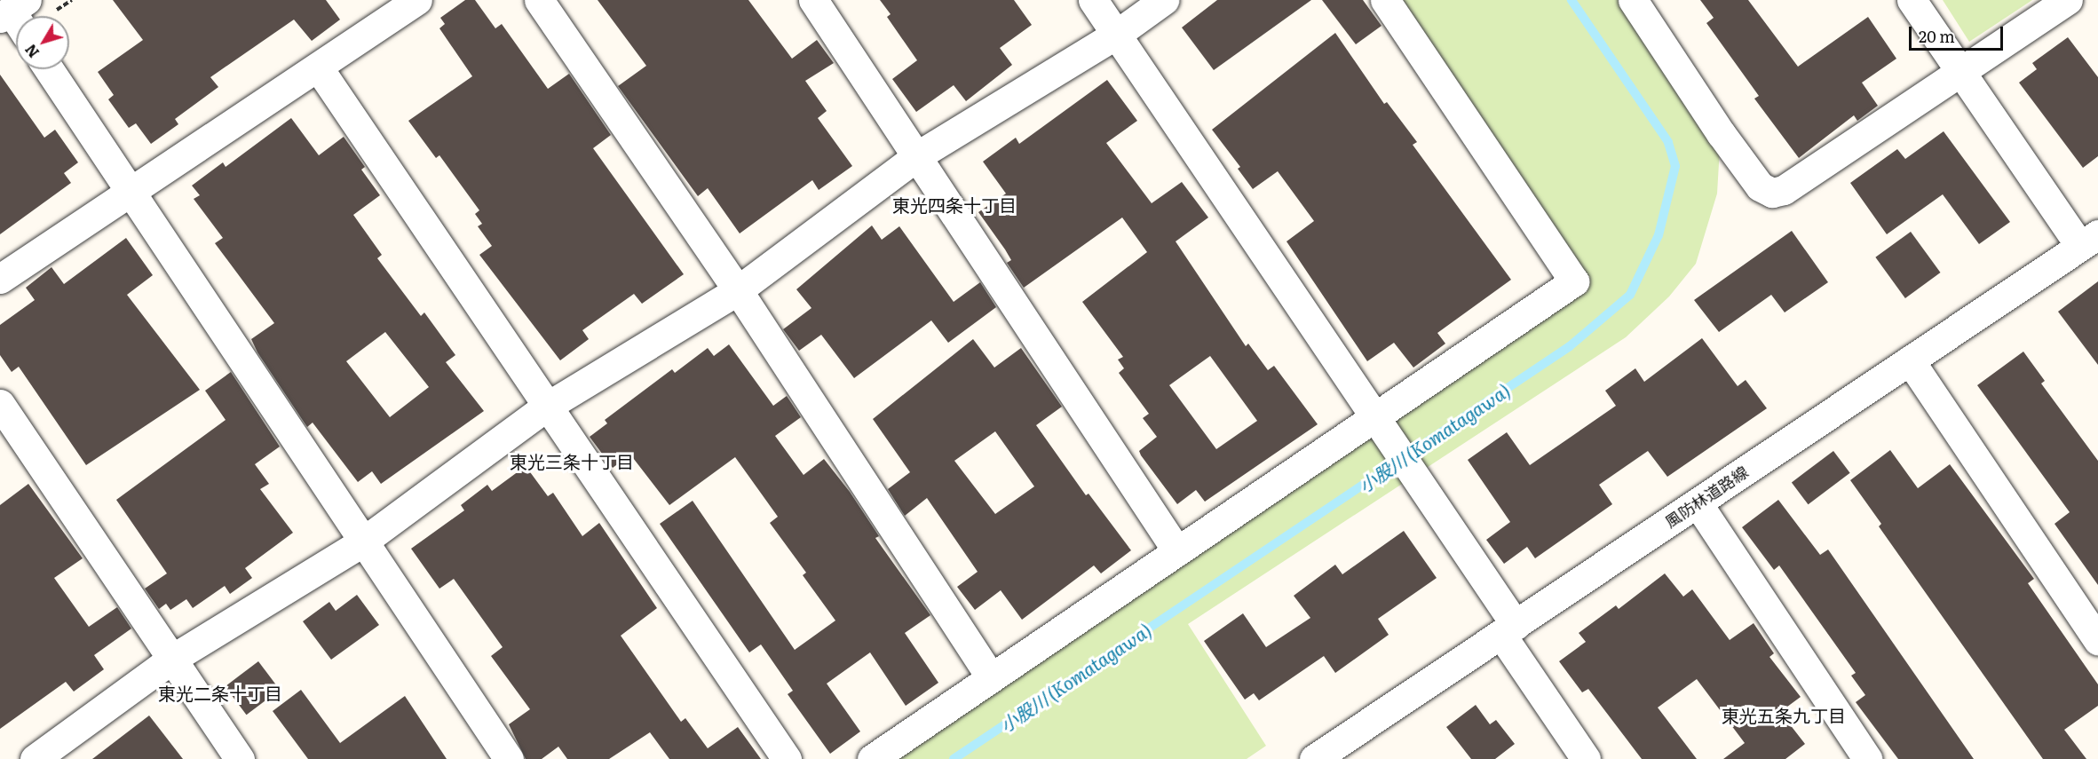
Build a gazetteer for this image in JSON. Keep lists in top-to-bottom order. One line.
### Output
{"streets":{"street":["風防林道路線"]},"districts":["東光四条十丁目","東光三条十丁目","東光二条十丁目","東光五条九丁目"],"water":["小股川 (Komatagawa)"],"scale_bar":"20 m","north":"bottom left"}
